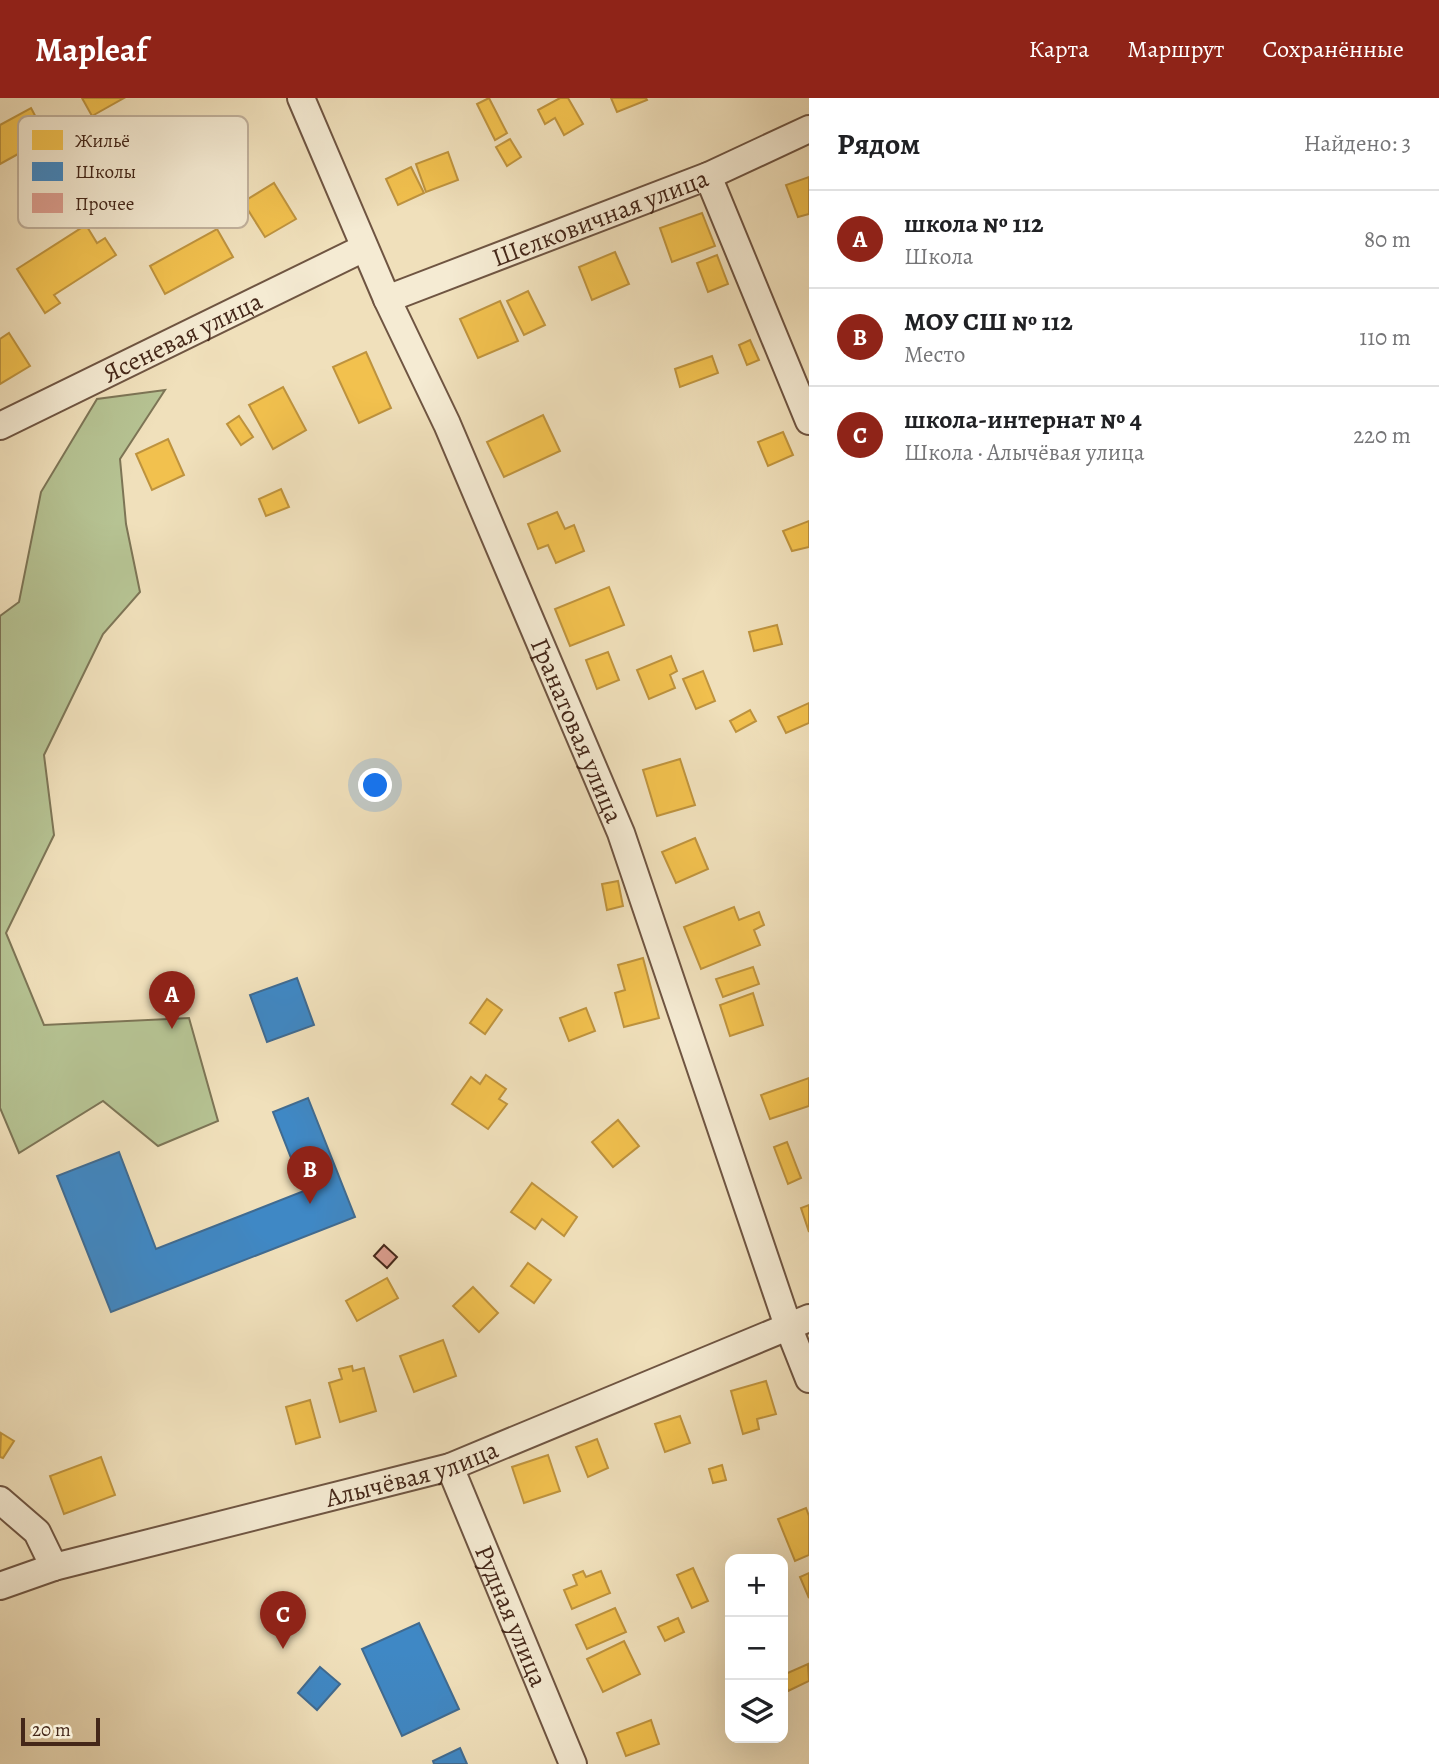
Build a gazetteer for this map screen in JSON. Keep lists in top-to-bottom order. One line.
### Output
{"streets":{"street":["Шелковичная улица","Ясеневая улица","Гранатовая улица","Алычёвая улица","Рудная улица"]},"crossings":[["Шелковичная улица","Гранатовая улица"],["Ясеневая улица","Гранатовая улица"],["Гранатовая улица","Алычёвая улица"],["Алычёвая улица","Рудная улица"]],"legend":["Жильё","Школы","Прочее"],"scale_bar":"20 m","page":{"header":"Mapleaf","nav":["Карта","Маршрут","Сохранённые"],"heading":["Рядом","Найдено: 3"],"list":[{"mark":"A","name":"школа № 112","note":"Школа","value":"80 m"},{"mark":"B","name":"МОУ СШ № 112","note":"Место","value":"110 m"},{"mark":"C","name":"школа-интернат № 4","note":"Школа · Алычёвая улица","value":"220 m"}],"pins":["A","B","C"],"map_buttons":["+","−"],"scale":"20 m"}}
